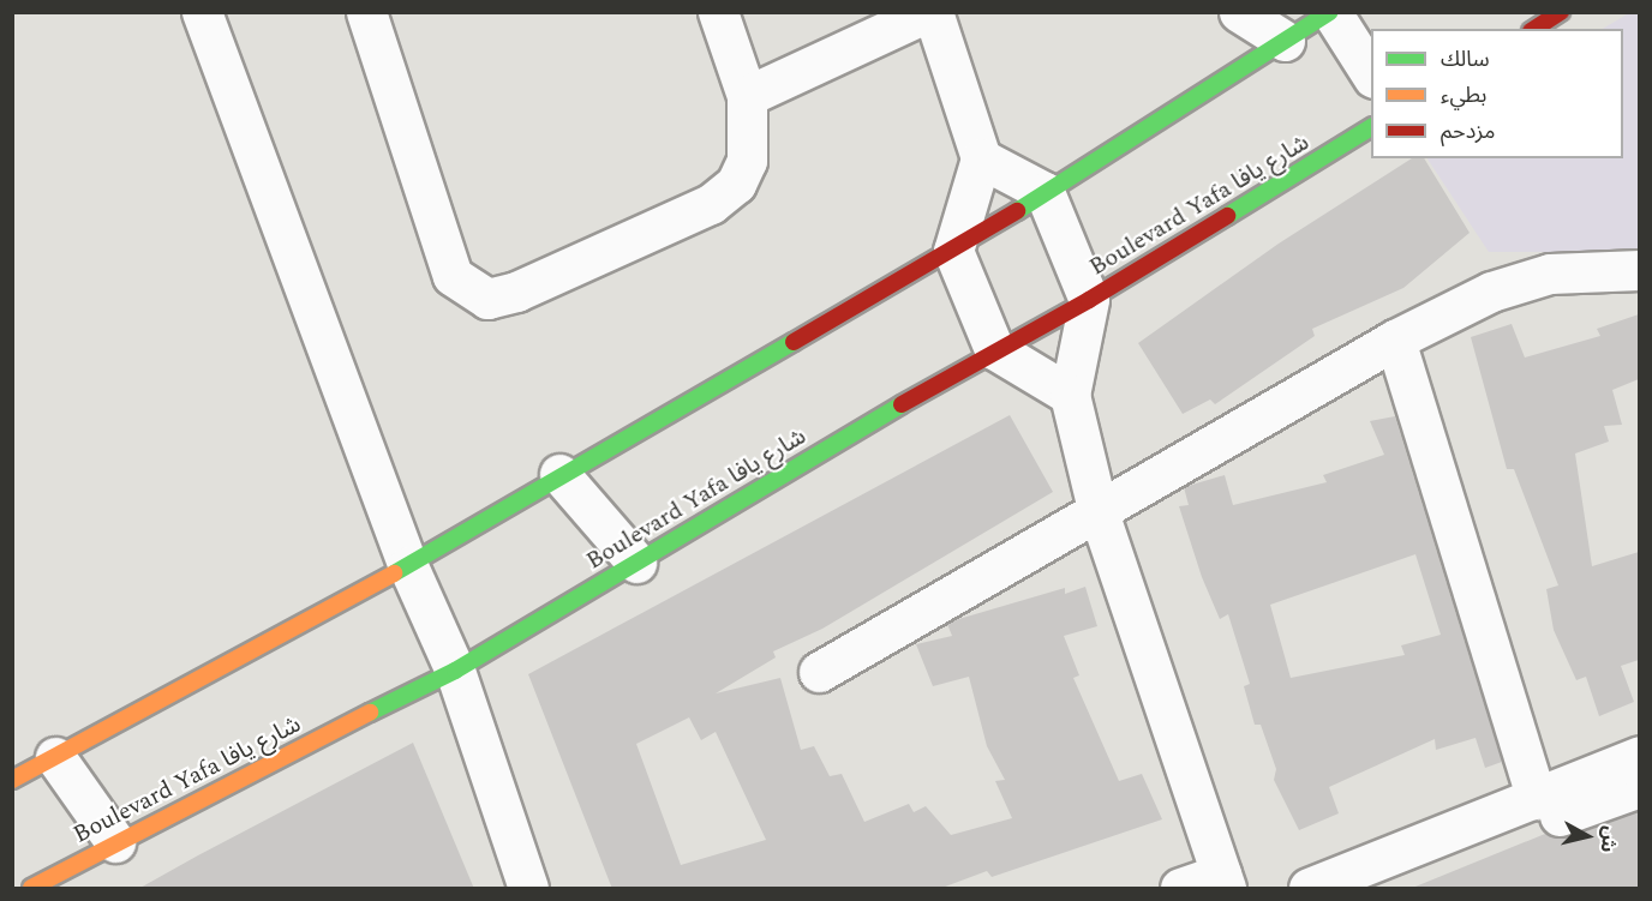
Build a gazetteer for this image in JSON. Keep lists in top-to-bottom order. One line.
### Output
{"streets":{"street":["Boulevard Yafa شارع يافا"]},"legend":["سالك","بطيء","مزدحم"],"north":"right"}
